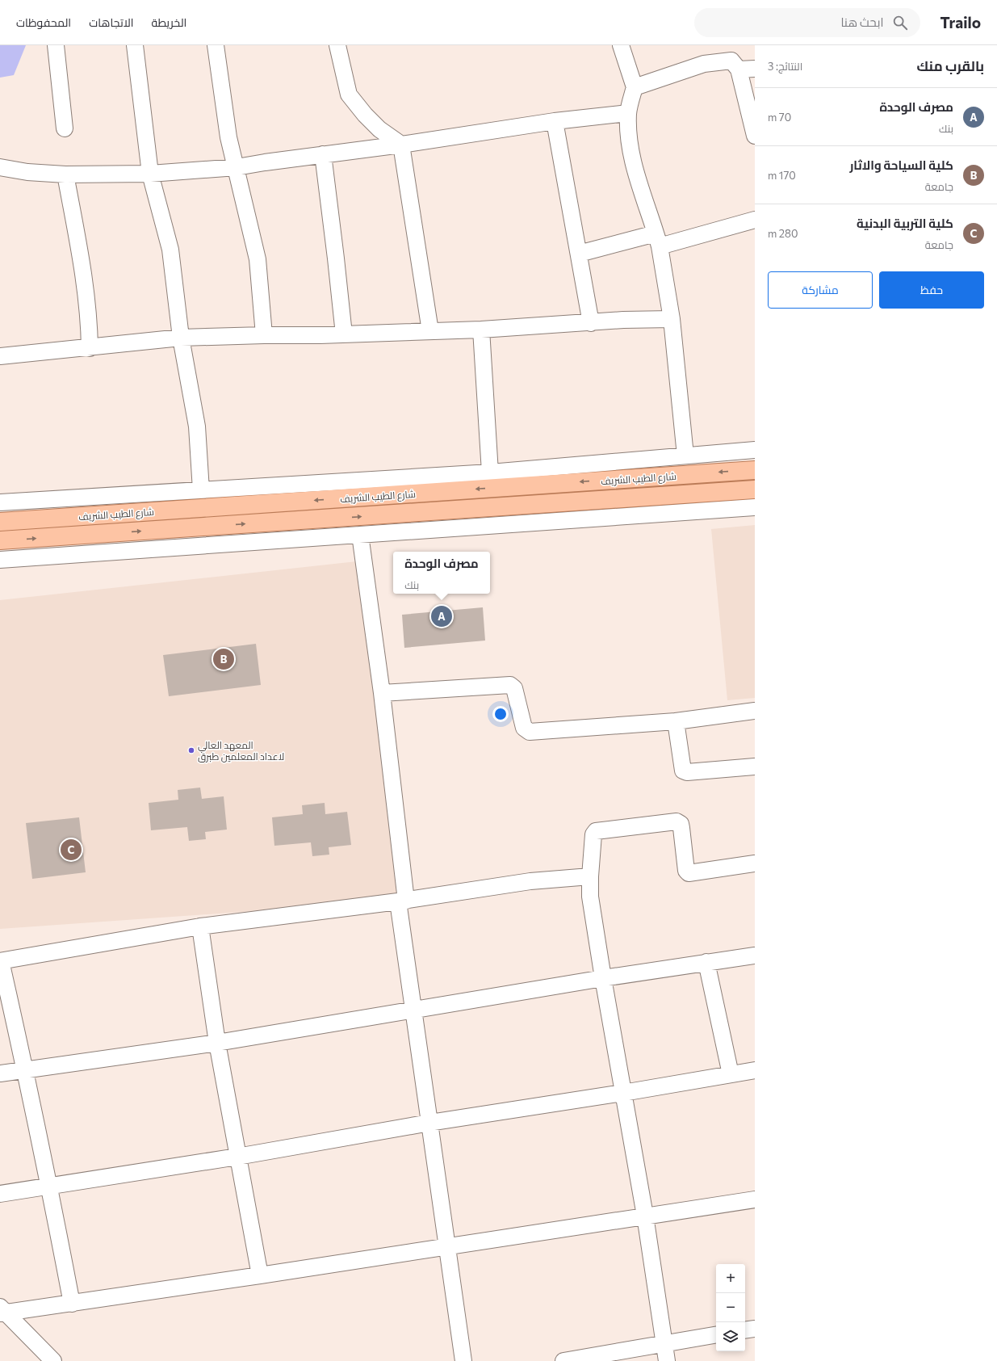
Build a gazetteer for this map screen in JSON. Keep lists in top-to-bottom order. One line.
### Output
{"streets":{"main road":["شارع الطيب الشريف"]},"places":["المعهد العالي لاعداد المعلمين طبرق"],"page":{"header":"Trailo","search":"ابحث هنا","nav":["الخريطة","الاتجاهات","المحفوظات"],"heading":["بالقرب منك","النتائج: 3"],"list":[{"mark":"A","name":"مصرف الوحدة","note":"بنك","value":"70 m"},{"mark":"B","name":"كلية السياحة والاثار","note":"جامعة","value":"170 m"},{"mark":"C","name":"كلية التربية البدنية","note":"جامعة","value":"280 m"}],"buttons":["حفظ","مشاركة"],"popup":["مصرف الوحدة","بنك"],"pins":["A","B","C"],"map_buttons":["+","−"]}}
